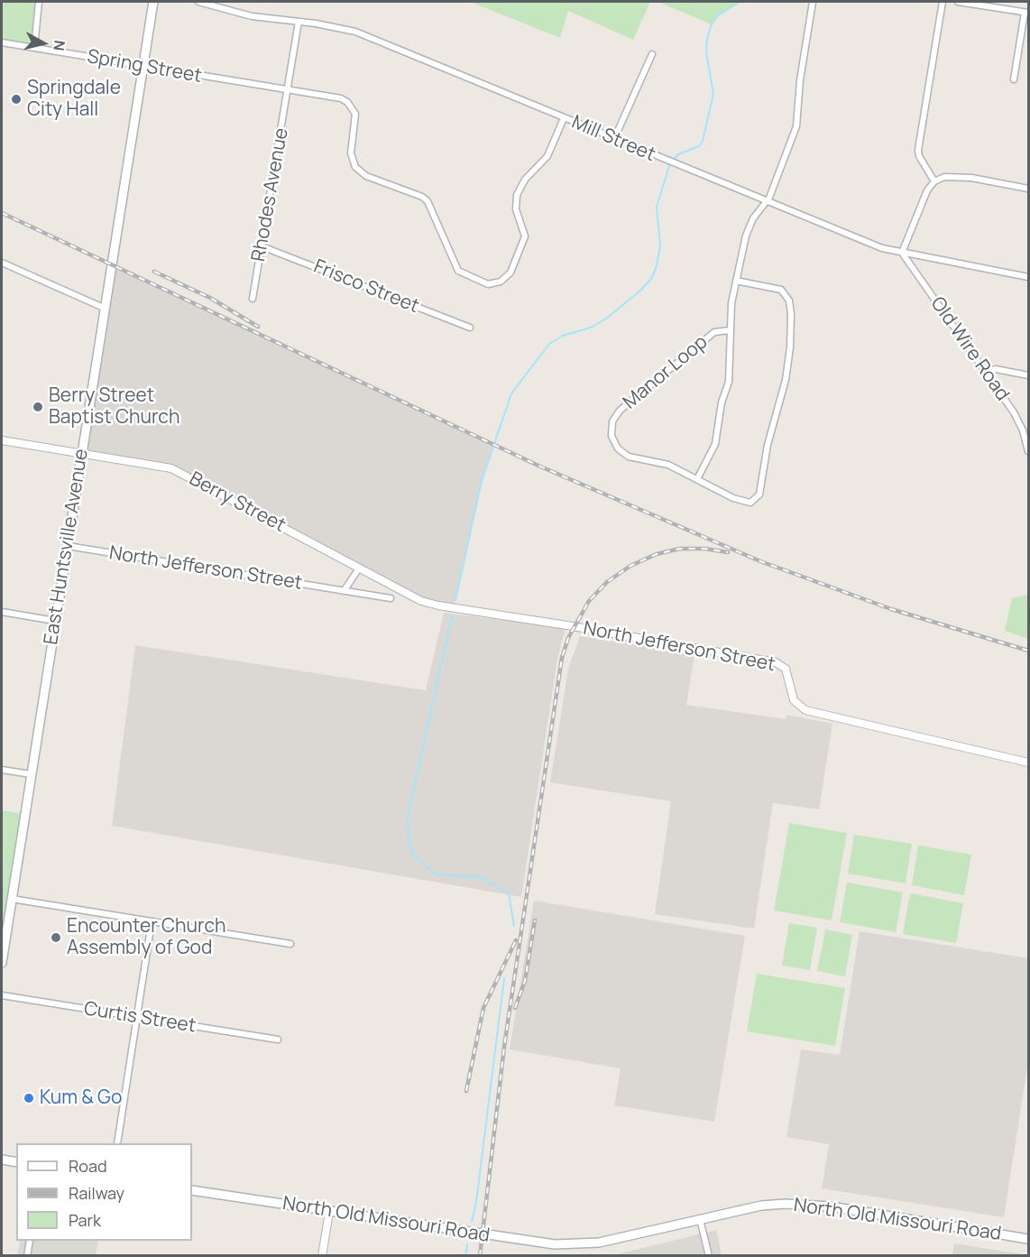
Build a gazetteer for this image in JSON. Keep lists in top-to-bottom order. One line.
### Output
{"streets":{"main road":["East Huntsville Avenue","North Old Missouri Road"],"street":["Spring Street","Mill Street","Rhodes Avenue","Frisco Street","Old Wire Road","Manor Loop","Berry Street","North Jefferson Street","Curtis Street"]},"crossings":[["Spring Street","Rhodes Avenue"],["Spring Street","East Huntsville Avenue"],["Mill Street","Rhodes Avenue"],["Mill Street","Old Wire Road"],["Rhodes Avenue","Frisco Street"],["Berry Street","East Huntsville Avenue"],["Berry Street","North Jefferson Street"],["East Huntsville Avenue","North Jefferson Street"]],"places":["Springdale City Hall","Berry Street Baptist Church","Encounter Church Assembly of God","Kum & Go"],"legend":["Road","Railway","Park"],"north":"right"}
